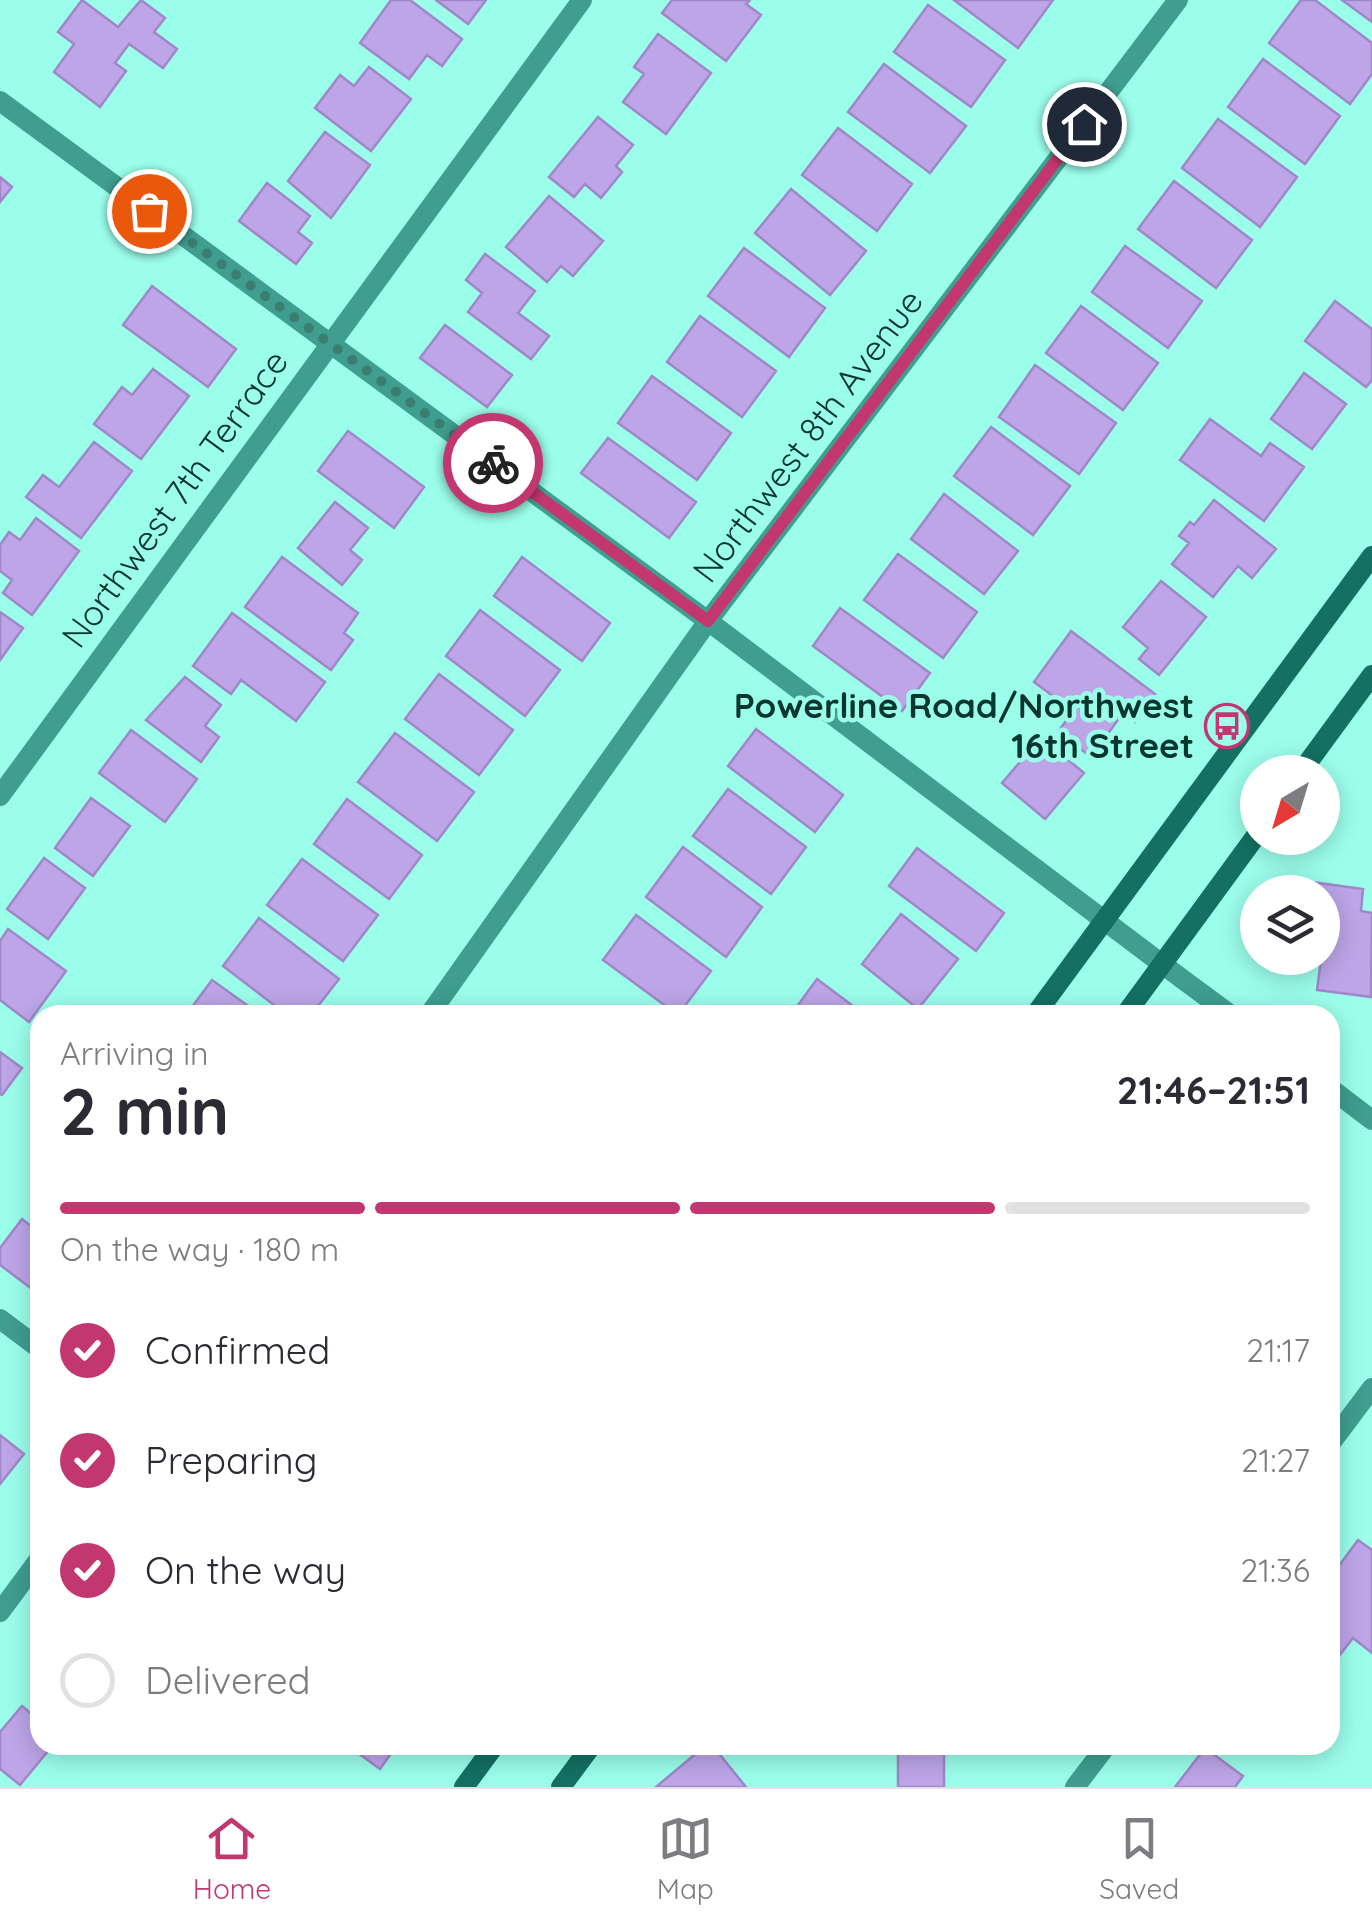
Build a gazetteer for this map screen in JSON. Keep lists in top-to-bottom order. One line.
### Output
{"streets":{"street":["Northwest 8th Avenue","Northwest 7th Terrace"]},"places":{"bus stop":["Powerline Road/Northwest 16th Street"]},"north":"bottom left","page":{"heading":["2 min","Arriving in","21:46–21:51"],"bar":"On the way · 180 m","list":[["Confirmed","21:17"],["Preparing","21:27"],["On the way","21:36"],"Delivered"],"tabs":["Home","Map","Saved"]}}
